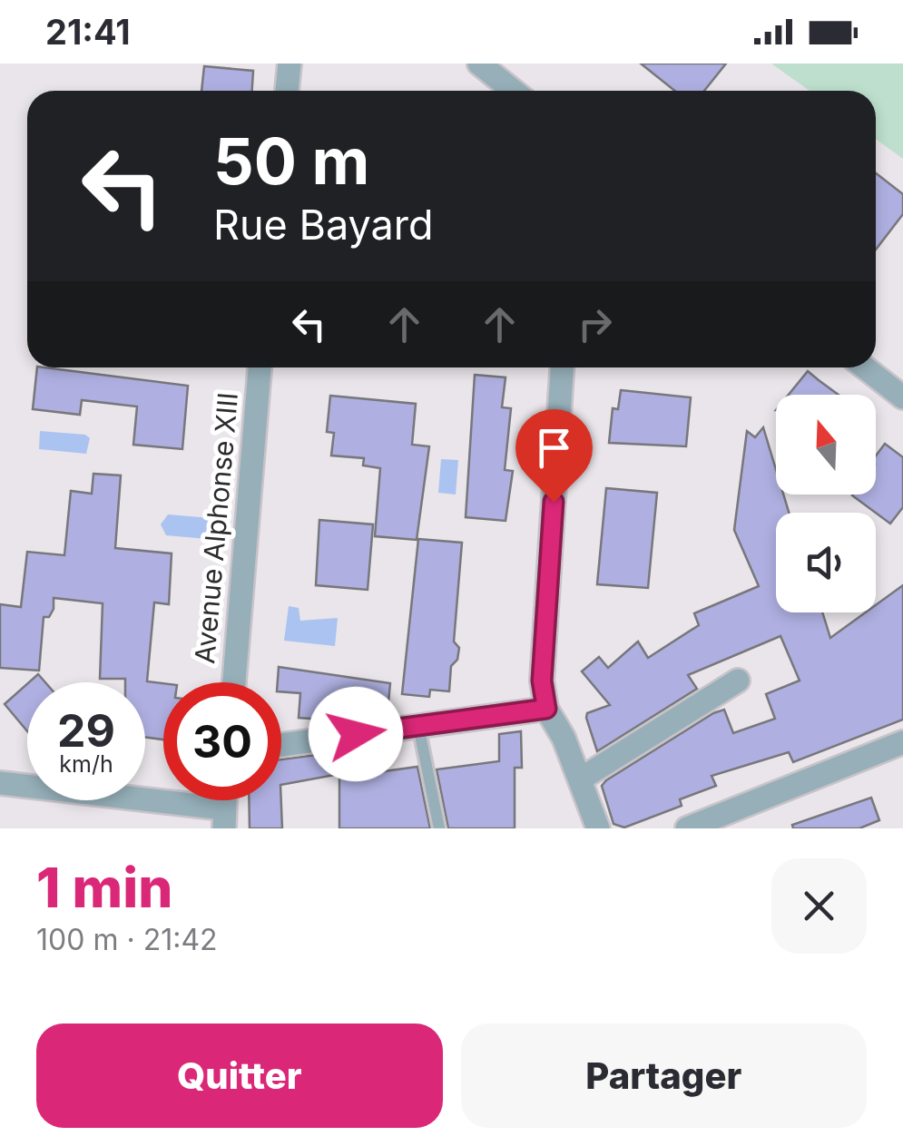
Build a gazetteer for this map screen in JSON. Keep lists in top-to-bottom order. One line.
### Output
{"streets":{"street":["Avenue Alphonse XIII"]},"north":"top","page":{"status":"21:41","turn":["50 m","Rue Bayard"],"speed":"29 km/h","limit":"30","heading":["1 min","100 m · 21:42"],"buttons":["Quitter","Partager"]}}
